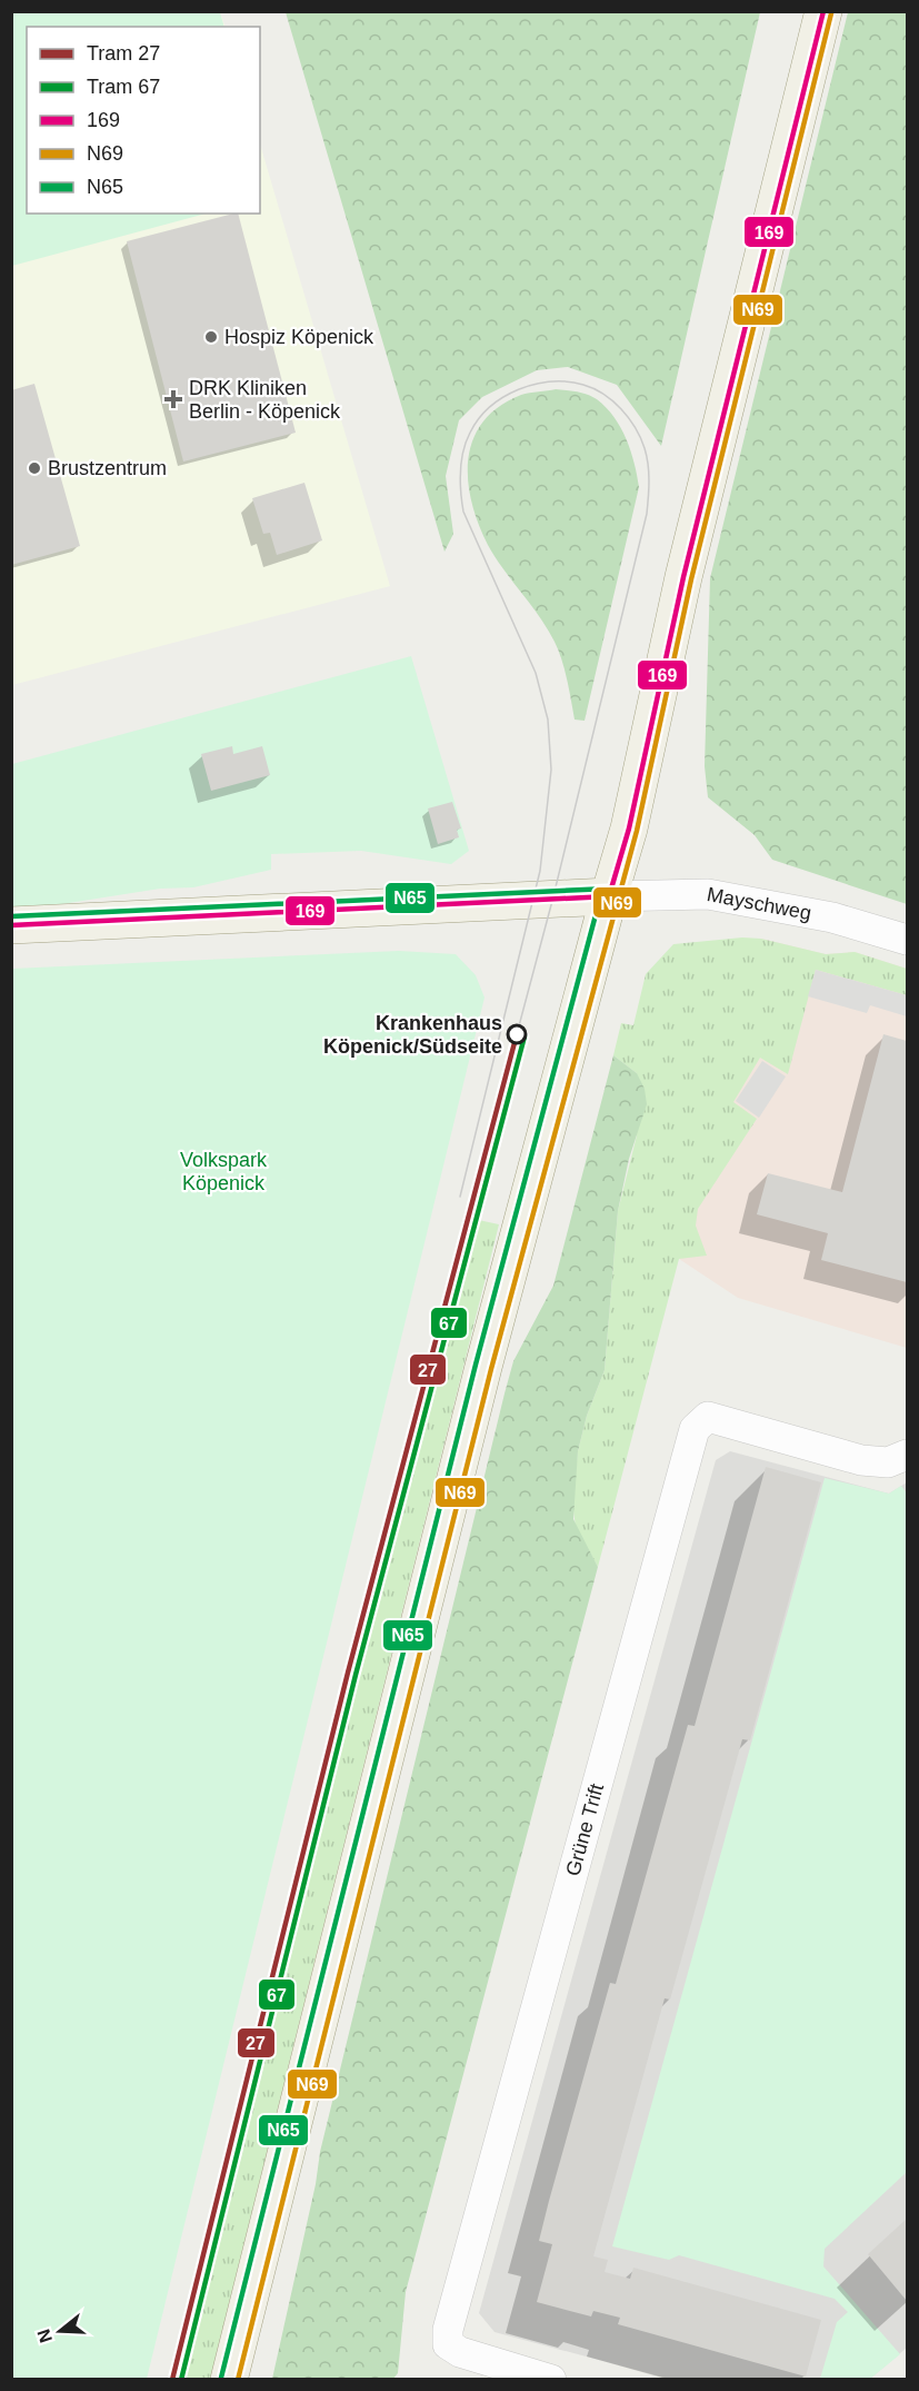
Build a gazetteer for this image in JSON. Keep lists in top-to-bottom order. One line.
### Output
{"streets":{"street":["Mayschweg","Grüne Trift"]},"parks":["Volkspark Köpenick"],"places":{"other":["Hospiz Köpenick","Brustzentrum","Krankenhaus Köpenick/Südseite"],"health":["DRK Kliniken Berlin - Köpenick"]},"lines":["transit line 169","transit line N69","transit line N65","tram line 27","tram line 67"],"legend":["Tram 27","Tram 67","169","N69","N65"],"north":"left"}
